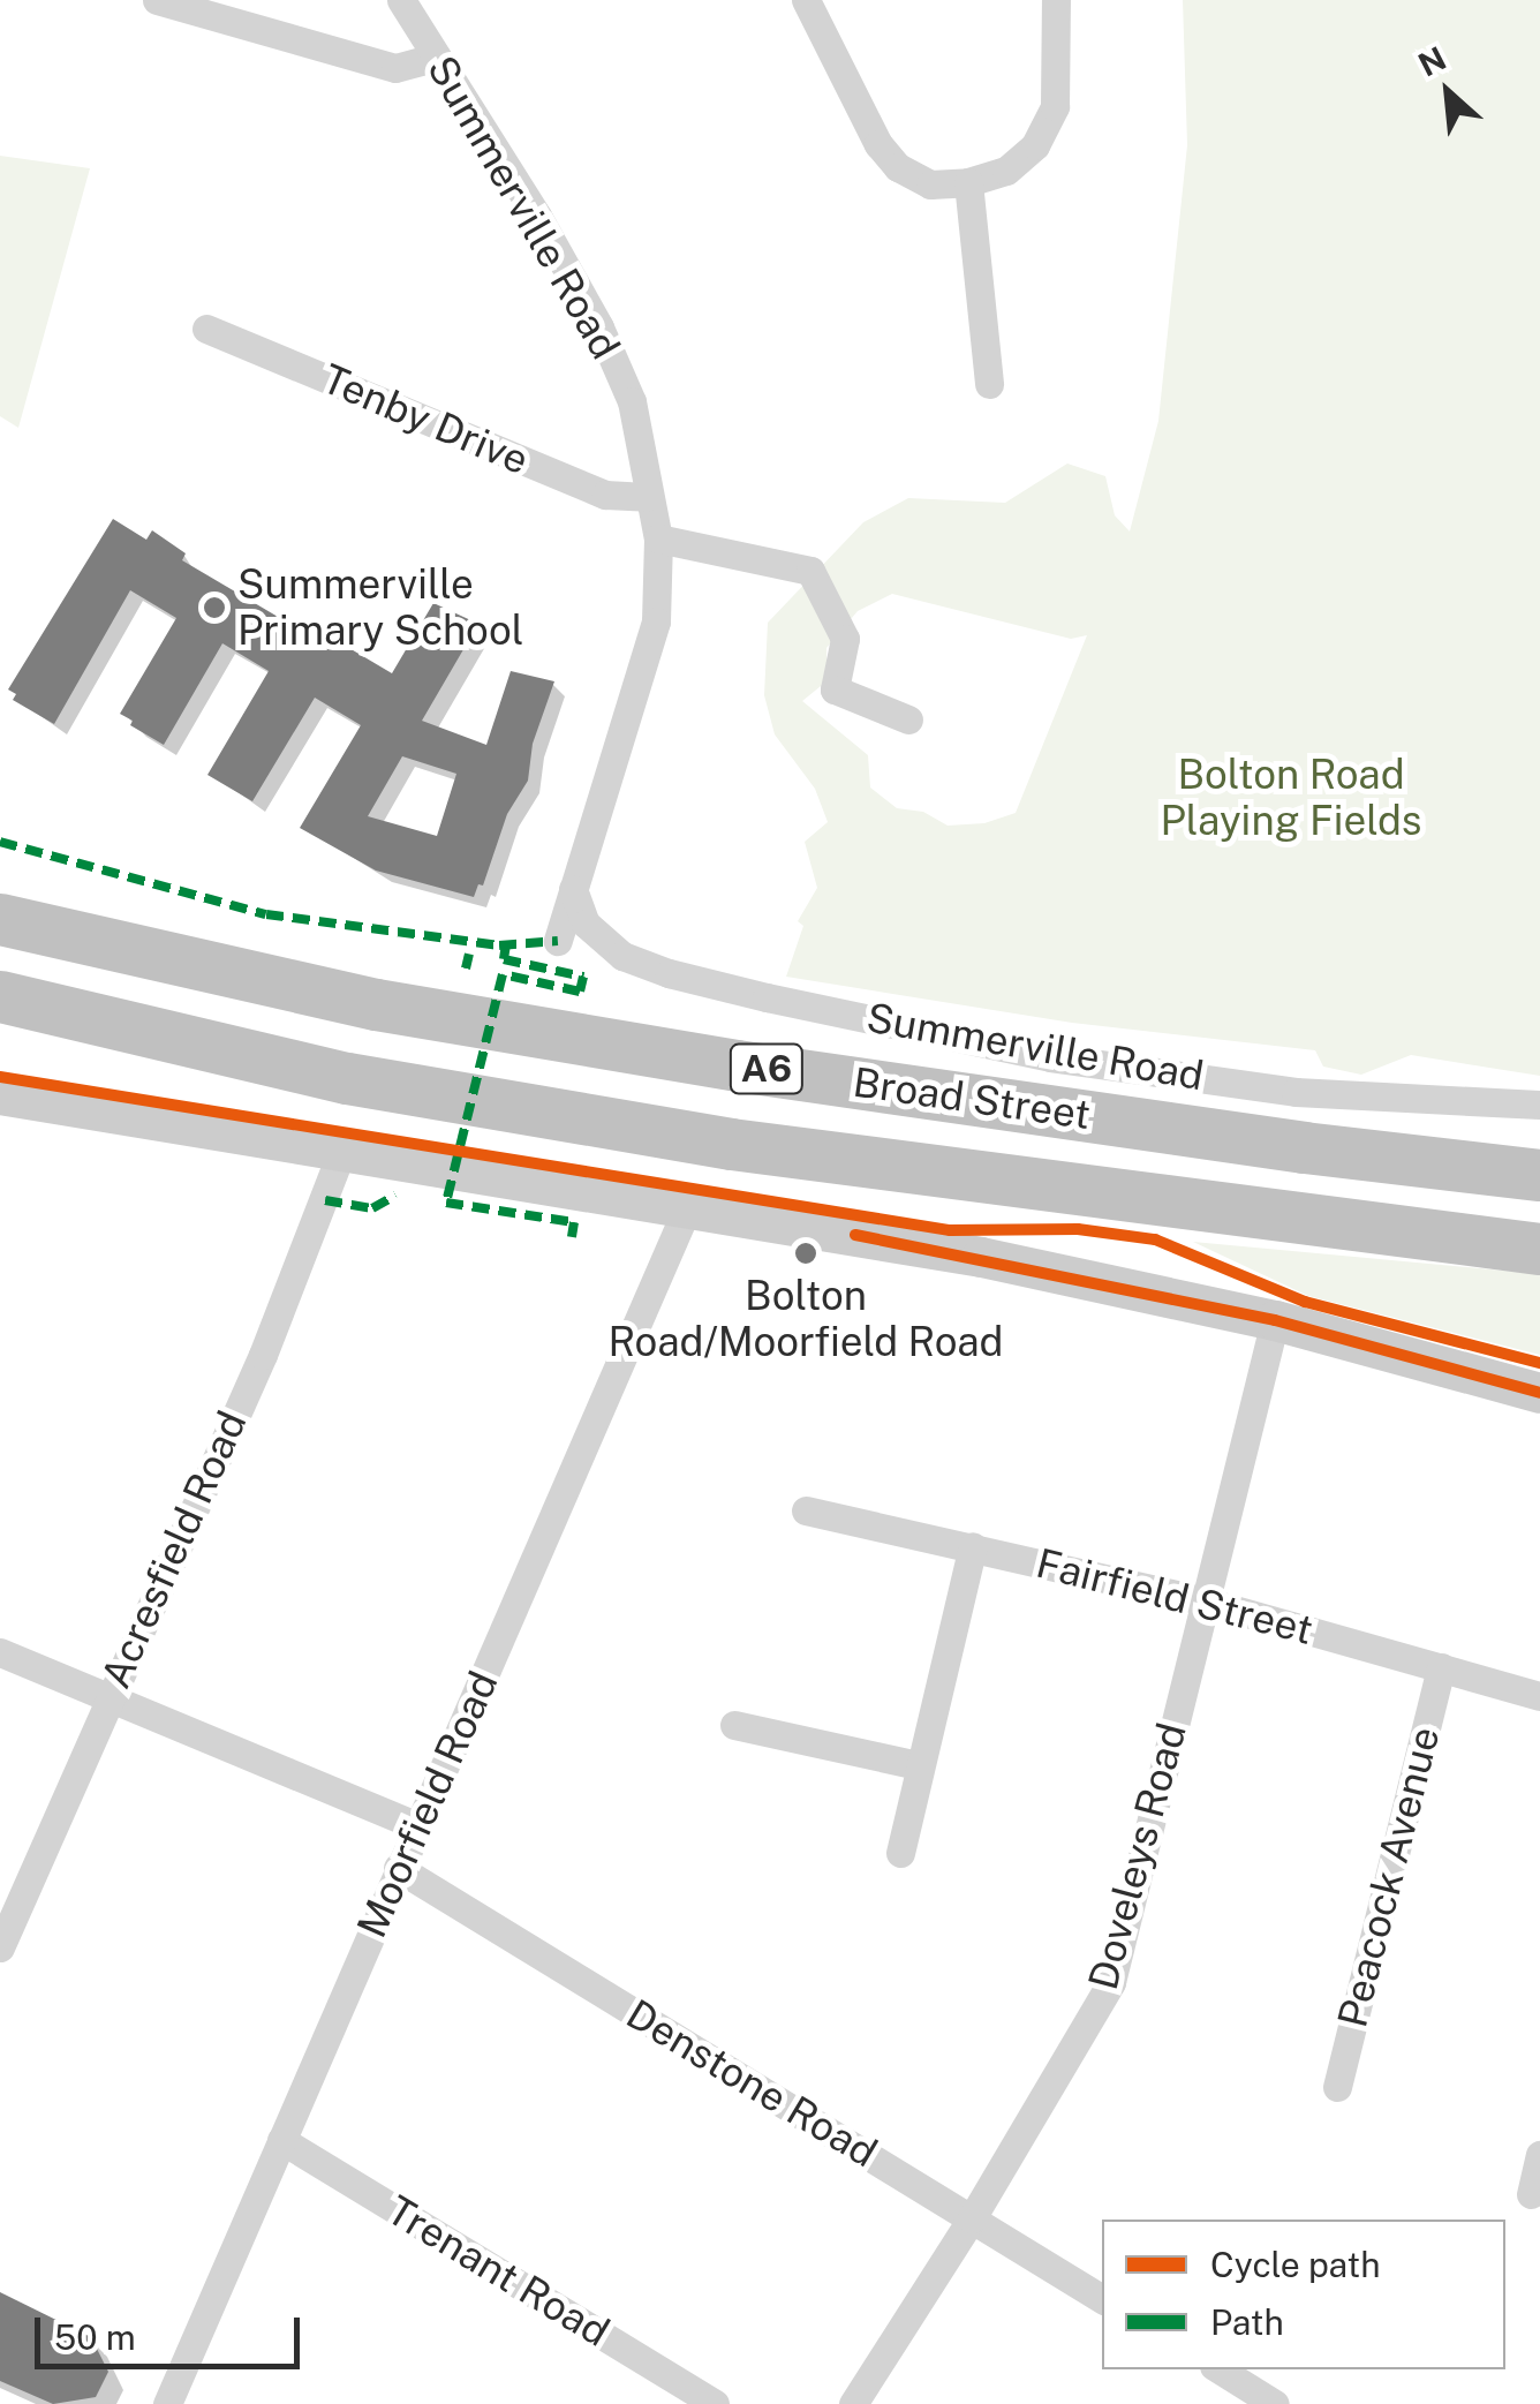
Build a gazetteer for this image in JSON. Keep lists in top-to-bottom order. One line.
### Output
{"streets":{"highway":["A6","Broad Street"],"street":["Summerville Road","Tenby Drive","Acresfield Road","Fairfield Street","Moorfield Road","Doveleys Road","Peacock Avenue","Denstone Road","Trenant Road"]},"crossings":[["Summerville Road","Tenby Drive"],["Fairfield Street","Doveleys Road"],["Fairfield Street","Peacock Avenue"],["Moorfield Road","Denstone Road"],["Moorfield Road","Trenant Road"],["Doveleys Road","Denstone Road"]],"parks":["Bolton Road Playing Fields"],"places":["Summerville Primary School","Bolton Road/Moorfield Road"],"legend":["Cycle path","Path"],"scale_bar":"50 m","north":"top left"}
